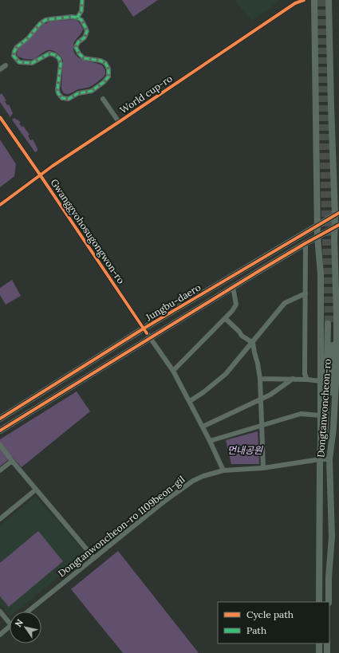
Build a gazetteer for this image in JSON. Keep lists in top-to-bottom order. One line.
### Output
{"streets":{"main road":["Jungbu-daero","Dongtanwoncheon-ro"],"street":["World cup-ro","Gwanggyohosugongwon-ro","Dongtanwoncheon-ro 1109beon-gil"]},"crossings":[["World cup-ro","Gwanggyohosugongwon-ro"],["Gwanggyohosugongwon-ro","Jungbu-daero"],["Gwanggyohosugongwon-ro","Dongtanwoncheon-ro 1109beon-gil"],["Jungbu-daero","Dongtanwoncheon-ro"],["Dongtanwoncheon-ro","Dongtanwoncheon-ro 1109beon-gil"]],"parks":["먼내공원"],"legend":["Cycle path","Path"],"north":"top left"}
